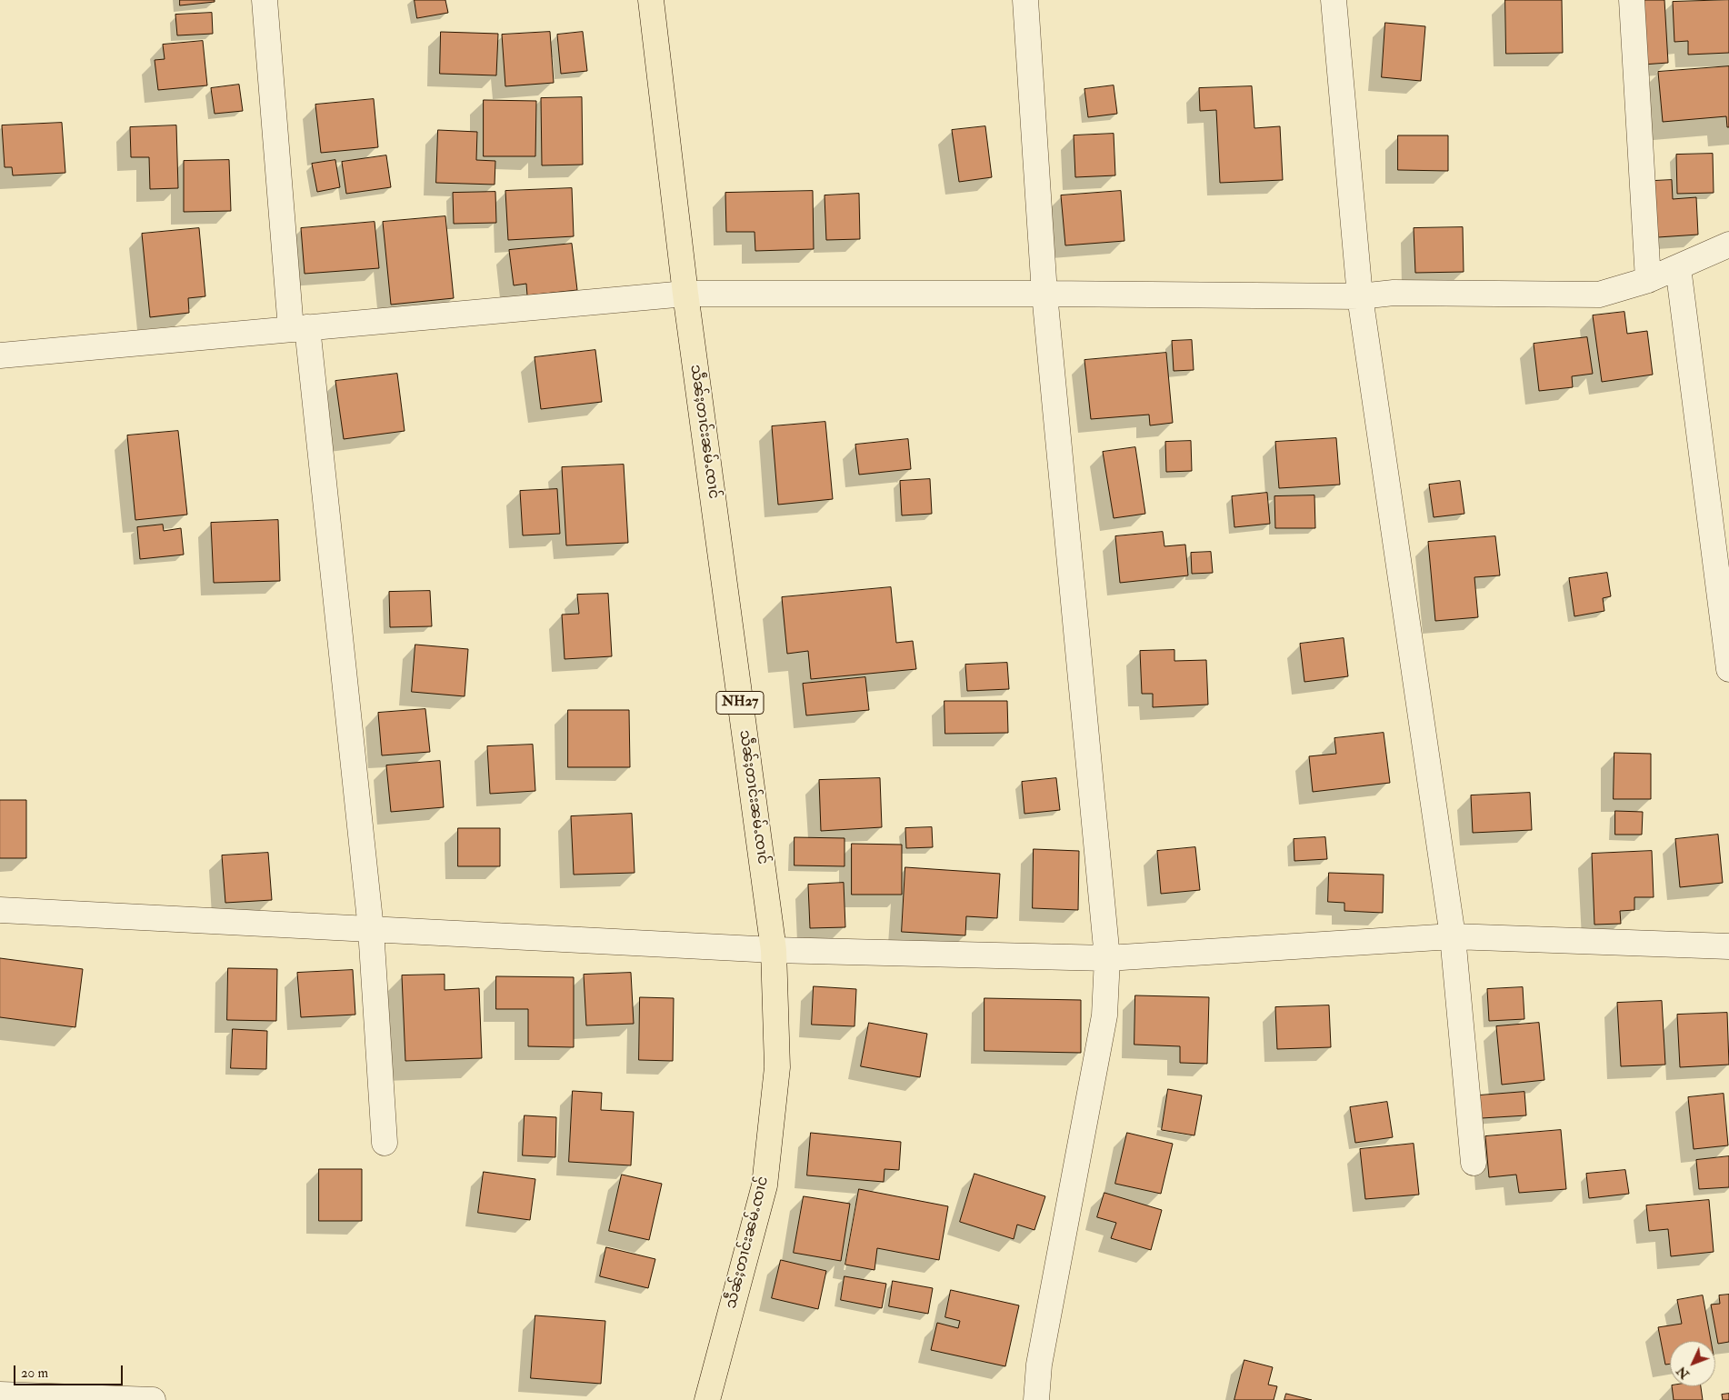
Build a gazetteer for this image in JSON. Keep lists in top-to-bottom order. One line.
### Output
{"streets":{"highway":["သဵၼ်ႈတၢင်းၼမ်ႉၸၢင်","NH27"]},"scale_bar":"20 m","north":"bottom left"}
